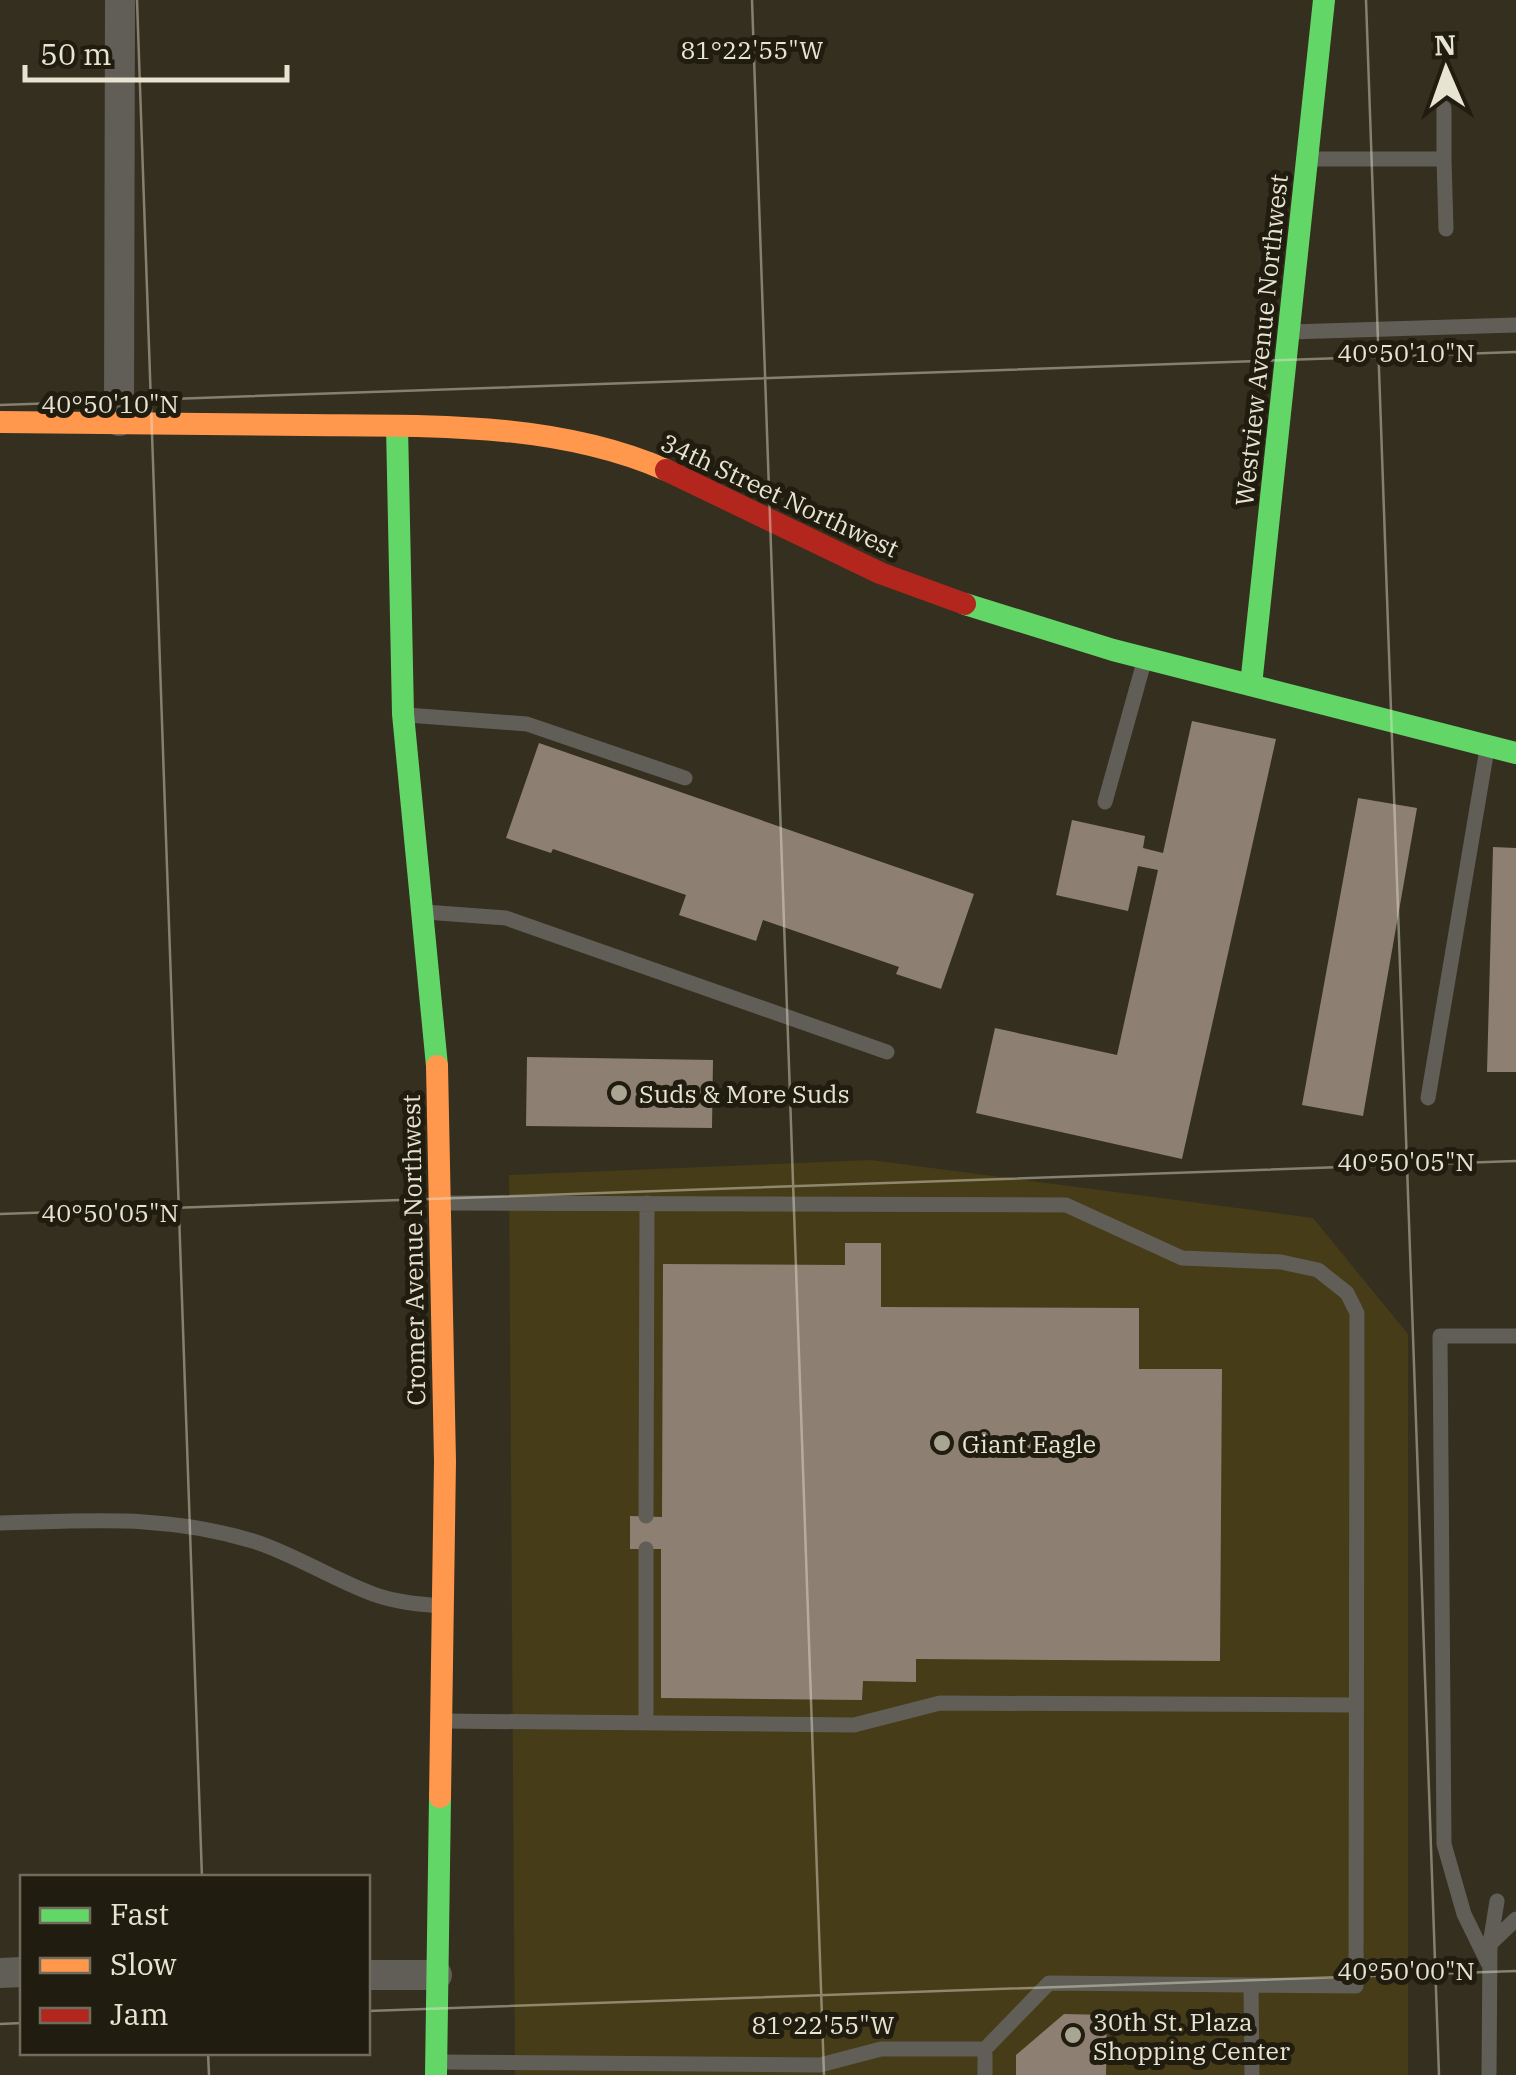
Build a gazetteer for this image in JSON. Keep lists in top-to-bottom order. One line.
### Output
{"streets":{"street":["Westview Avenue Northwest","34th Street Northwest","Cromer Avenue Northwest"]},"crossings":[["Westview Avenue Northwest","34th Street Northwest"],["34th Street Northwest","Cromer Avenue Northwest"]],"places":["Suds & More Suds","Giant Eagle","30th St. Plaza Shopping Center"],"legend":["Fast","Slow","Jam"],"scale_bar":"50 m","north":"top","coordinates":["81°22'55\"W","40°50'10\"N","40°50'05\"N","40°50'00\"N"]}
